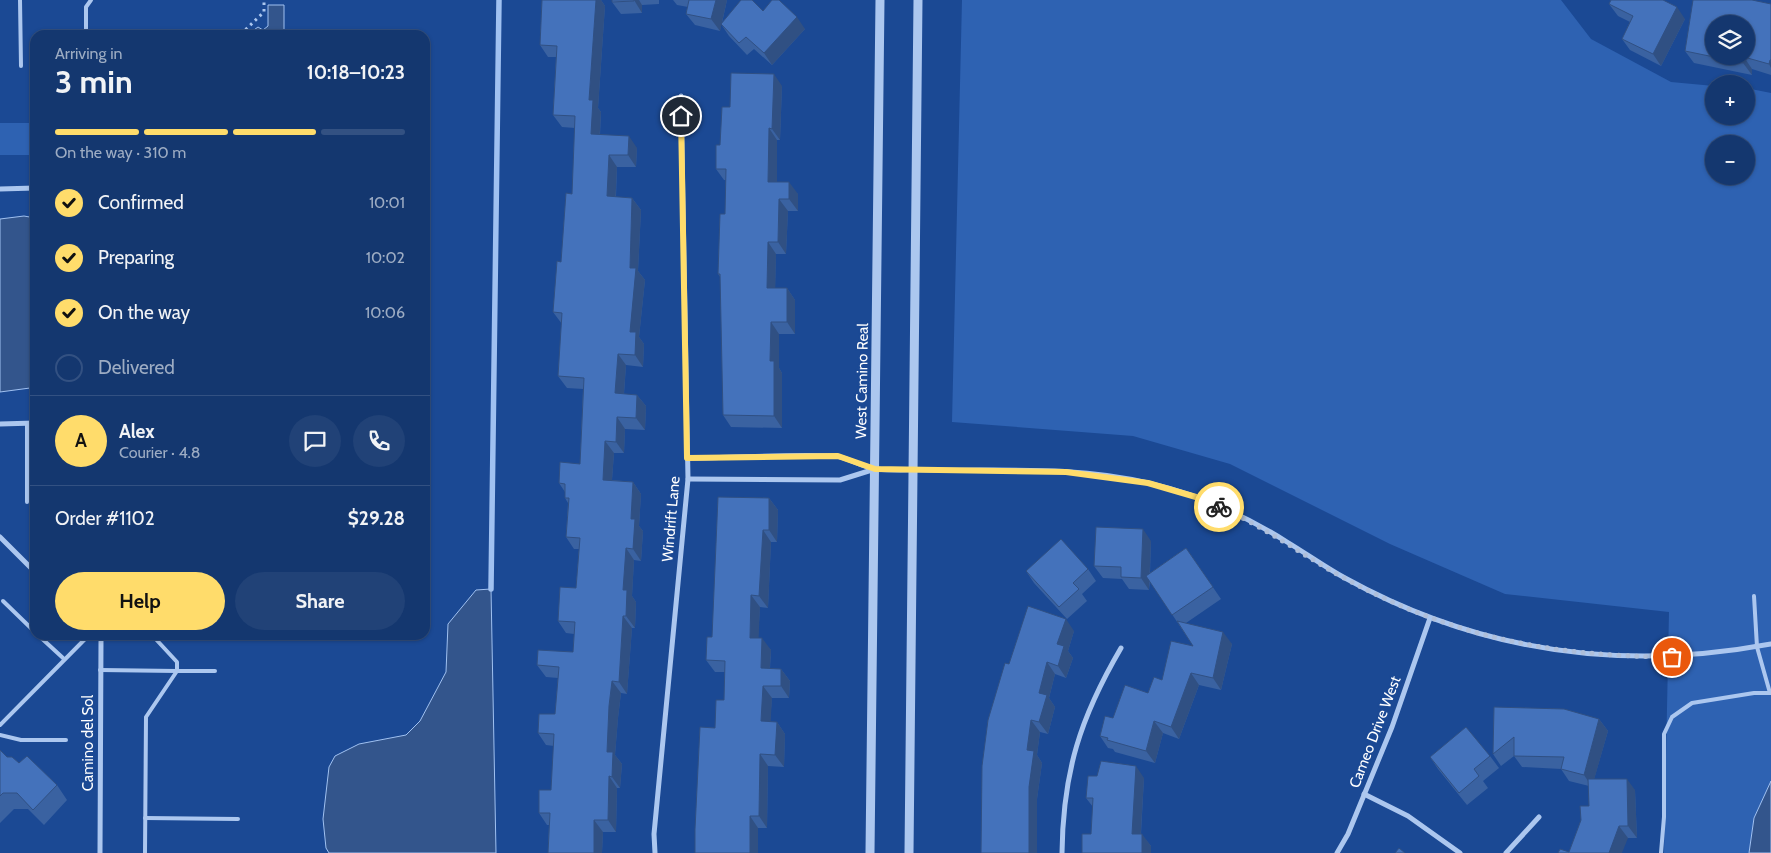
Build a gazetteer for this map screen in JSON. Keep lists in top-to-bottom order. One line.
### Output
{"streets":{"street":["West Camino Real","Windrift Lane","Cameo Drive West","Camino del Sol"]},"page":{"map_buttons":["+","−"],"heading":["3 min","Arriving in","10:18–10:23"],"panel":["Alex","Courier · 4.8","Order #1102","$29.28"],"bar":"On the way · 310 m","list":[["Confirmed","10:01"],["Preparing","10:02"],["On the way","10:06"],"Delivered"],"round":"A","buttons":["Help","Share"]}}
